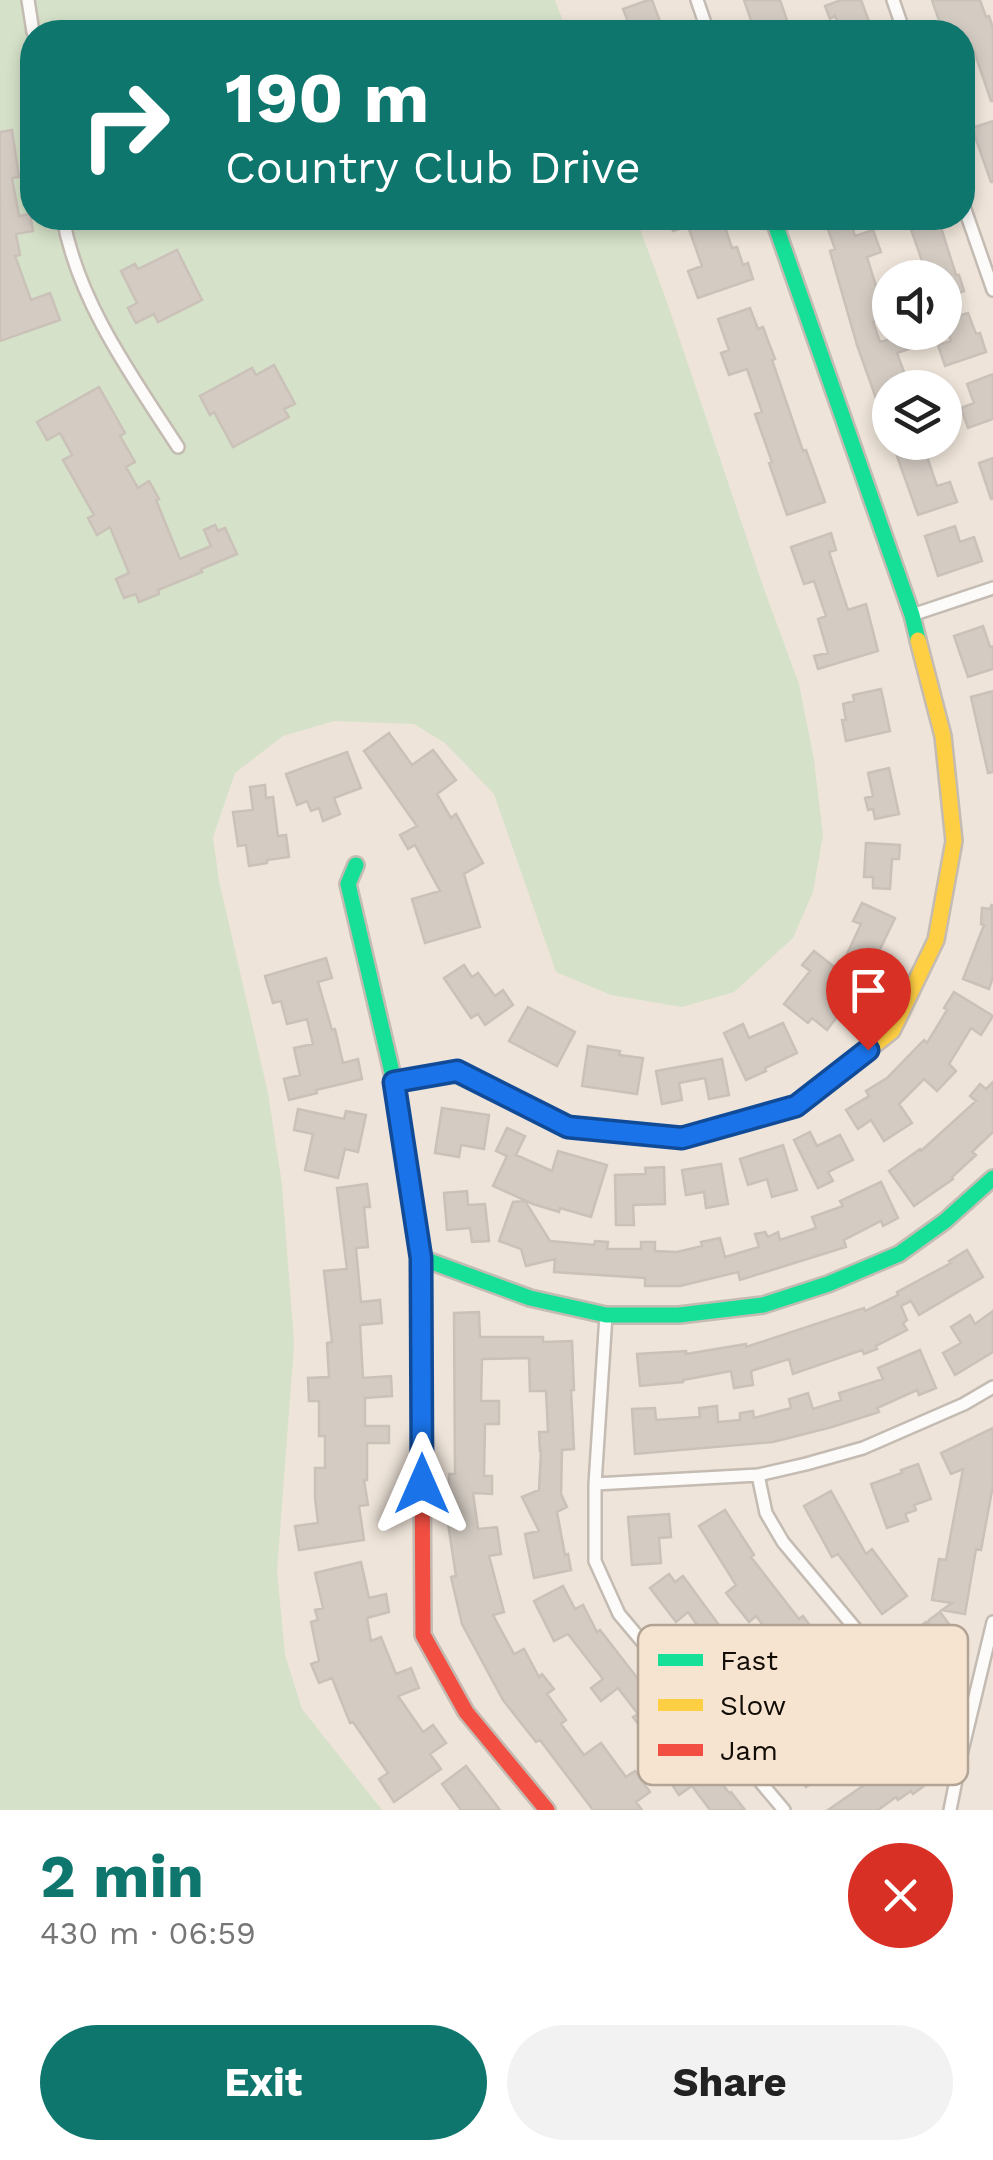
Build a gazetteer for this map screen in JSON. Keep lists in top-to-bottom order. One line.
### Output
{"legend":["Fast","Slow","Jam"],"page":{"turn":["190 m","Country Club Drive"],"heading":["2 min","430 m · 06:59"],"buttons":["Exit","Share"]}}
